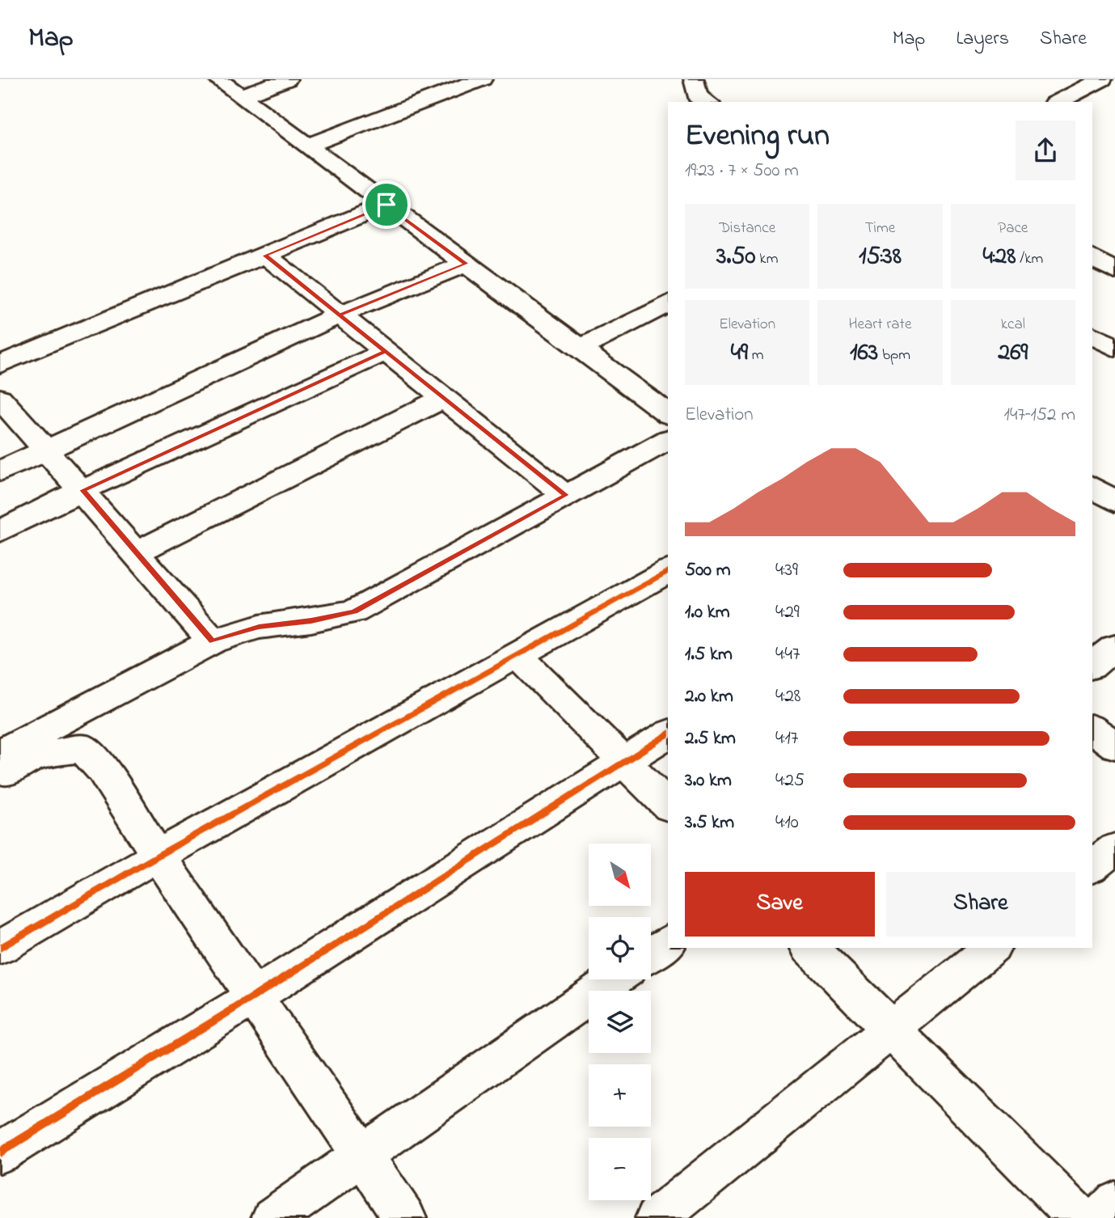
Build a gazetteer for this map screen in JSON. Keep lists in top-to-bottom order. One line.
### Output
{"north":"bottom right","page":{"header":"Map","nav":["Map","Layers","Share"],"heading":["Evening run","19:23 · 7 × 500 m"],"stats":[["Distance","3.50 km"],["Time","15:38"],["Pace","4:28 /km"],["Elevation","49 m"],["Heart rate","163 bpm"],["kcal","269"]],"chart":["Elevation","147–152 m"],"list":[{"name":"500 m","note":"4:39"},{"name":"1.0 km","note":"4:29"},{"name":"1.5 km","note":"4:47"},{"name":"2.0 km","note":"4:28"},{"name":"2.5 km","note":"4:17"},{"name":"3.0 km","note":"4:25"},{"name":"3.5 km","note":"4:10"}],"map_buttons":["+","−"],"buttons":["Save","Share"]}}
